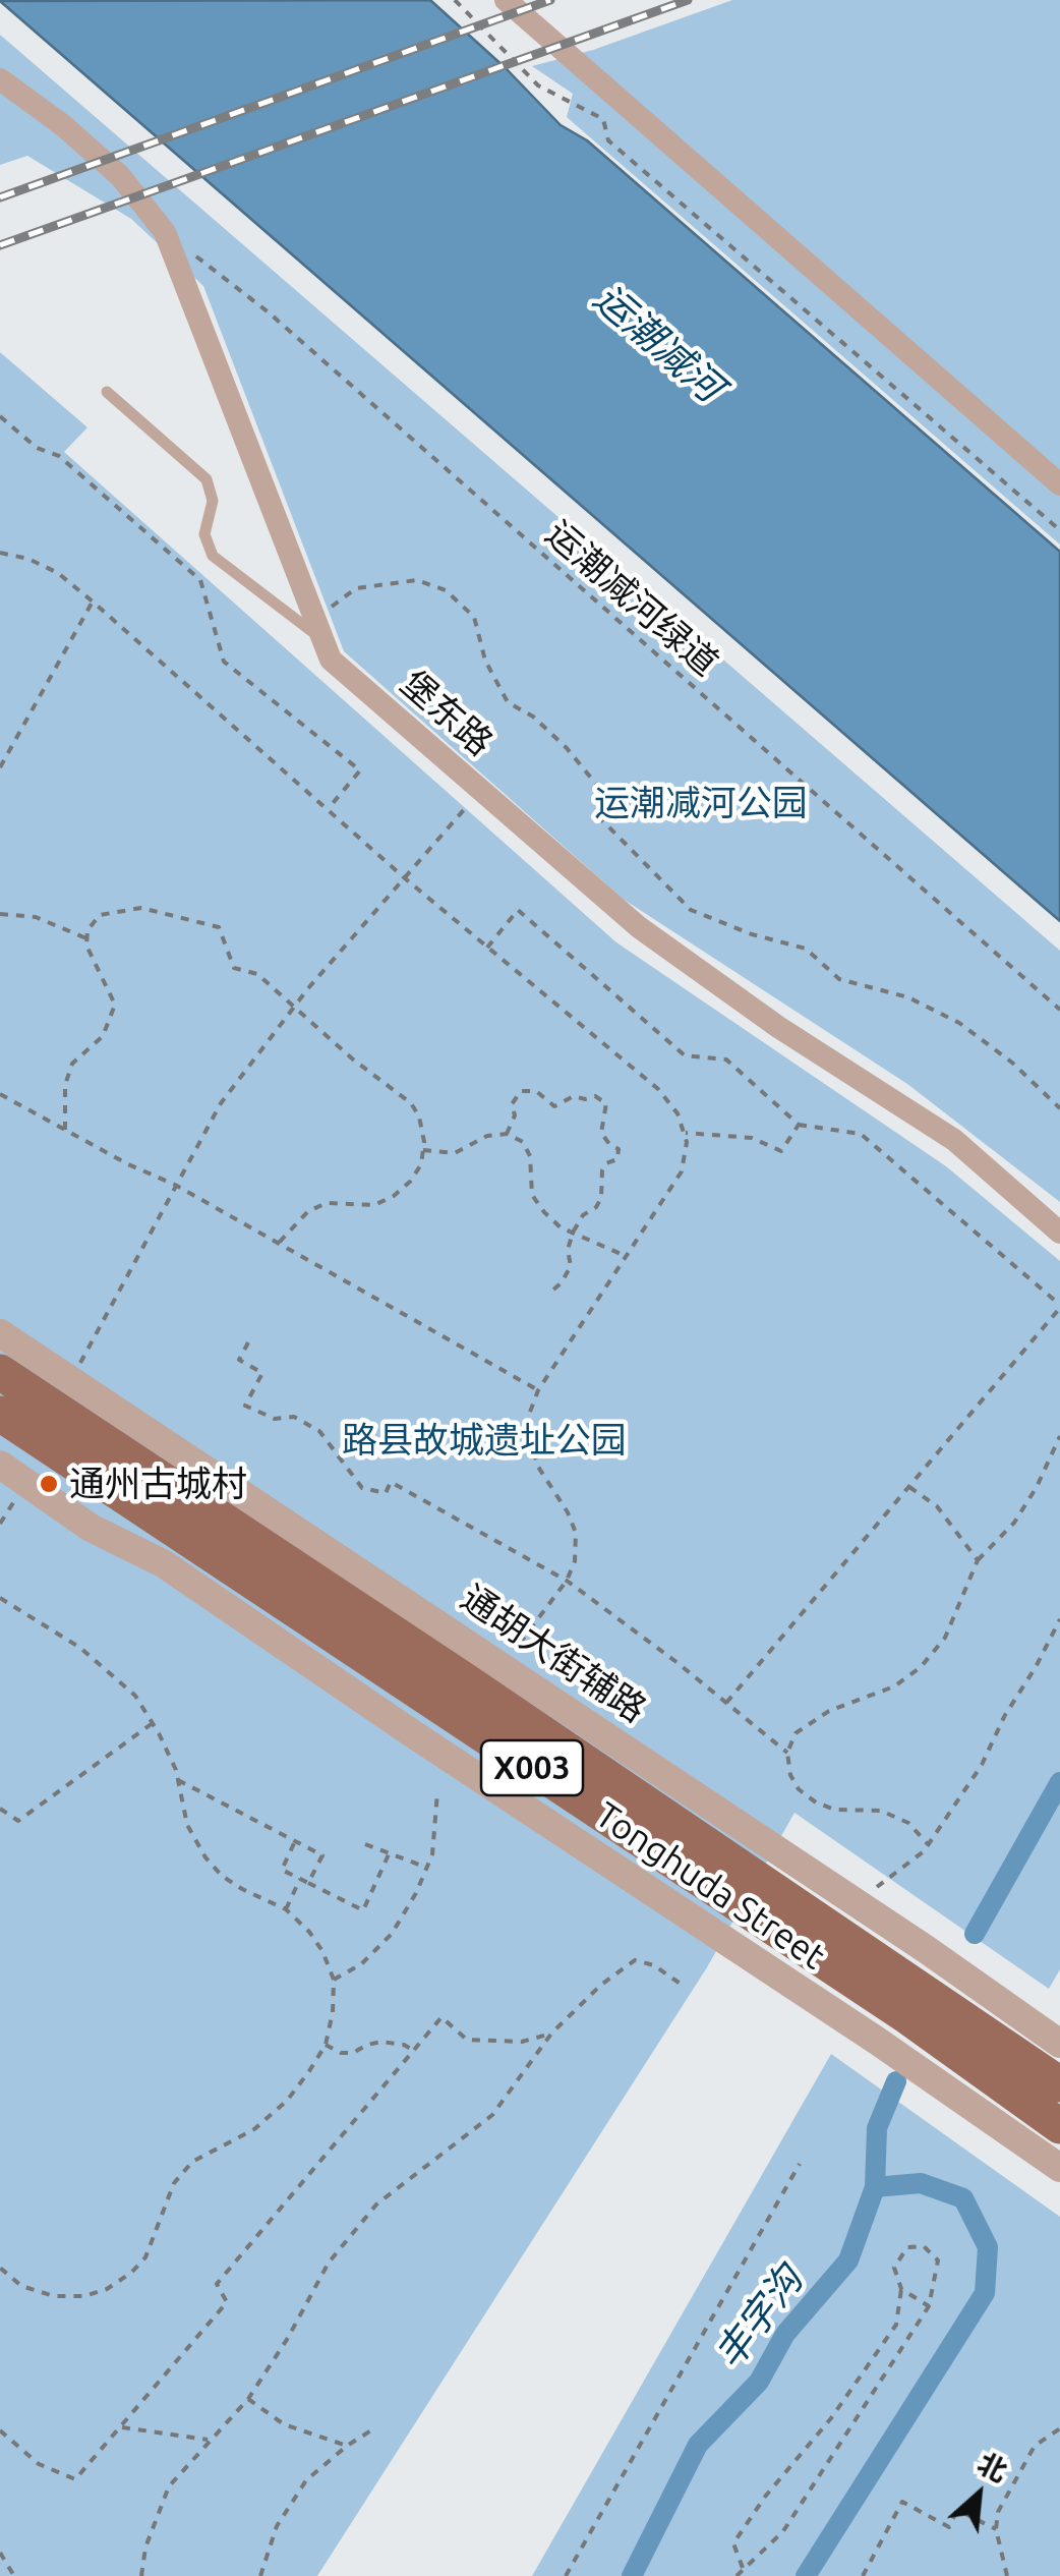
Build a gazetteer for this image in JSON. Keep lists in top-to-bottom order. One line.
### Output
{"streets":{"main road":["X003","Tonghuda Street"],"street":["堡东路","通胡大街辅路"],"path":["运潮减河绿道"]},"crossings":[["运潮减河绿道","堡东路"]],"water":["运潮减河","丰字沟"],"parks":["运潮减河公园","路县故城遗址公园"],"places":["通州古城村"],"north":"top right"}
